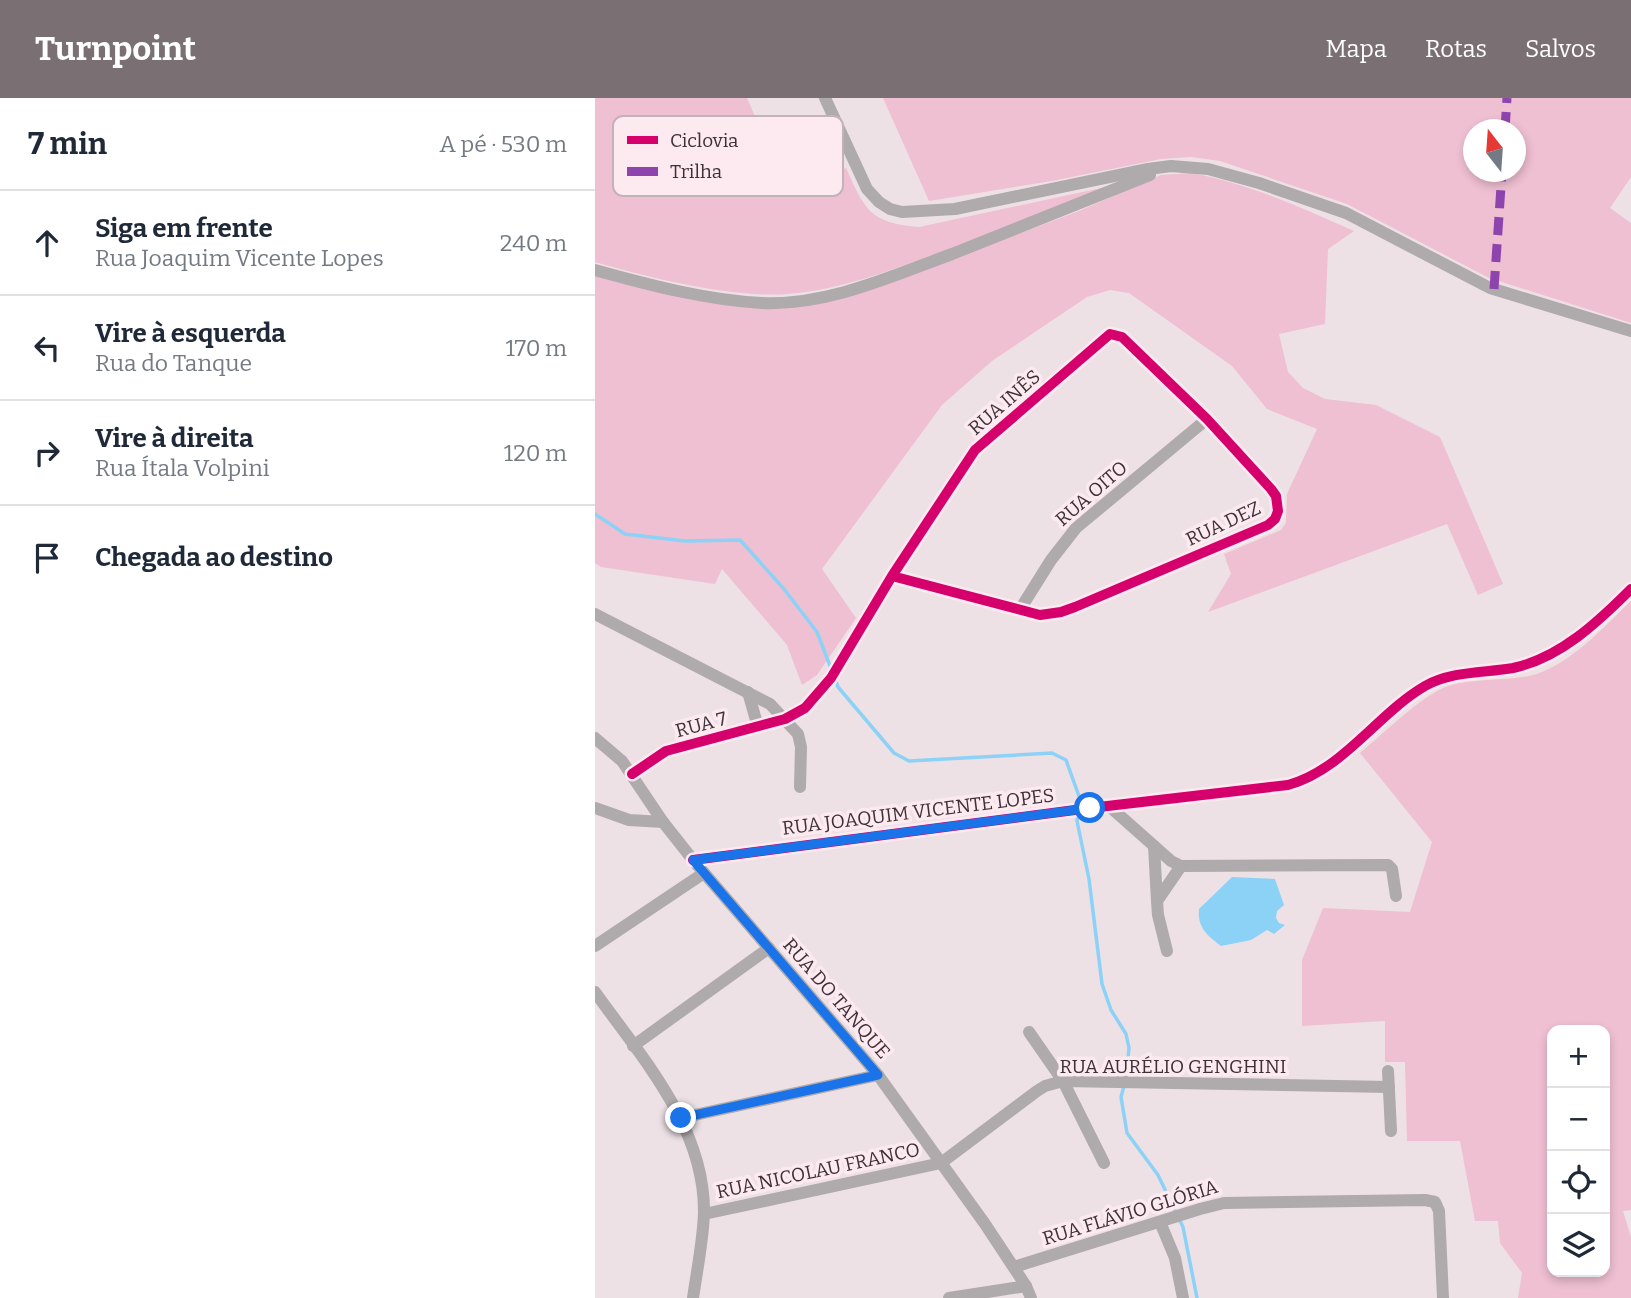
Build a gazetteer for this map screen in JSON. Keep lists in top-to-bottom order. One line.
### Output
{"streets":{"street":["RUA INÊS","RUA OITO","RUA DEZ","RUA 7","RUA JOAQUIM VICENTE LOPES","RUA DO TANQUE","RUA AURÉLIO GENGHINI","RUA NICOLAU FRANCO","RUA FLÁVIO GLÓRIA"]},"crossings":[["RUA INÊS","RUA DEZ"],["RUA INÊS","RUA 7"],["RUA OITO","RUA DEZ"],["RUA 7","RUA DO TANQUE"],["RUA JOAQUIM VICENTE LOPES","RUA DO TANQUE"],["RUA DO TANQUE","RUA AURÉLIO GENGHINI"],["RUA DO TANQUE","RUA NICOLAU FRANCO"],["RUA DO TANQUE","RUA FLÁVIO GLÓRIA"],["RUA AURÉLIO GENGHINI","RUA NICOLAU FRANCO"]],"legend":["Ciclovia","Trilha"],"north":"top","page":{"header":"Turnpoint","nav":["Mapa","Rotas","Salvos"],"heading":["7 min","A pé · 530 m"],"list":[["Siga em frente","Rua Joaquim Vicente Lopes","240 m"],["Vire à esquerda","Rua do Tanque","170 m"],["Vire à direita","Rua Ítala Volpini","120 m"],"Chegada ao destino"],"map_buttons":["+","−"]}}
